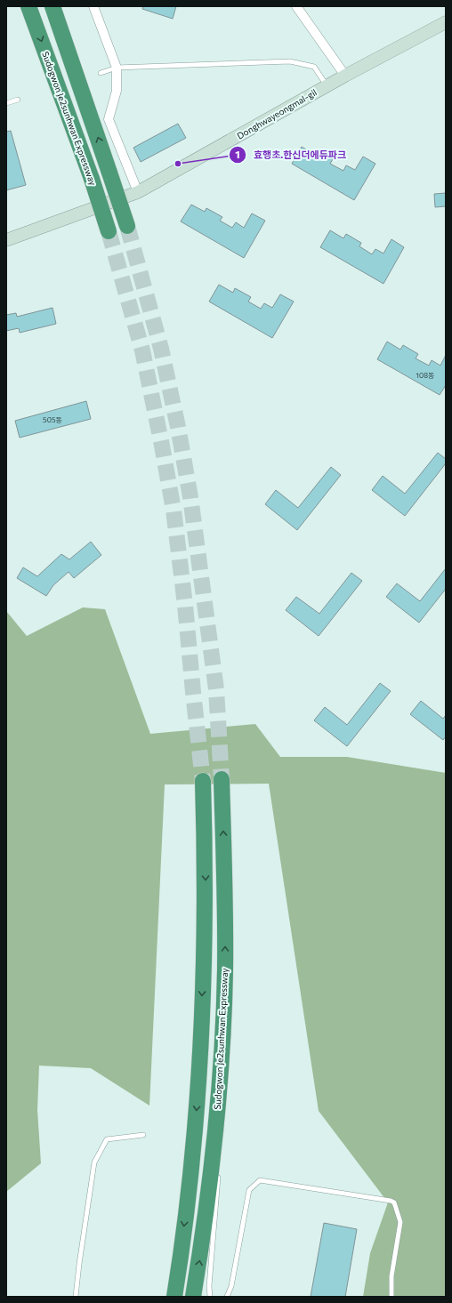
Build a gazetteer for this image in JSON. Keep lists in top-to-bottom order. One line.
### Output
{"streets":{"highway":["Sudogwon Je2sunhwan Expressway"],"street":["Donghwayeongmal-gil"]},"places":["효행초.한신더에듀파크"],"house_numbers":["108동","505동"]}
